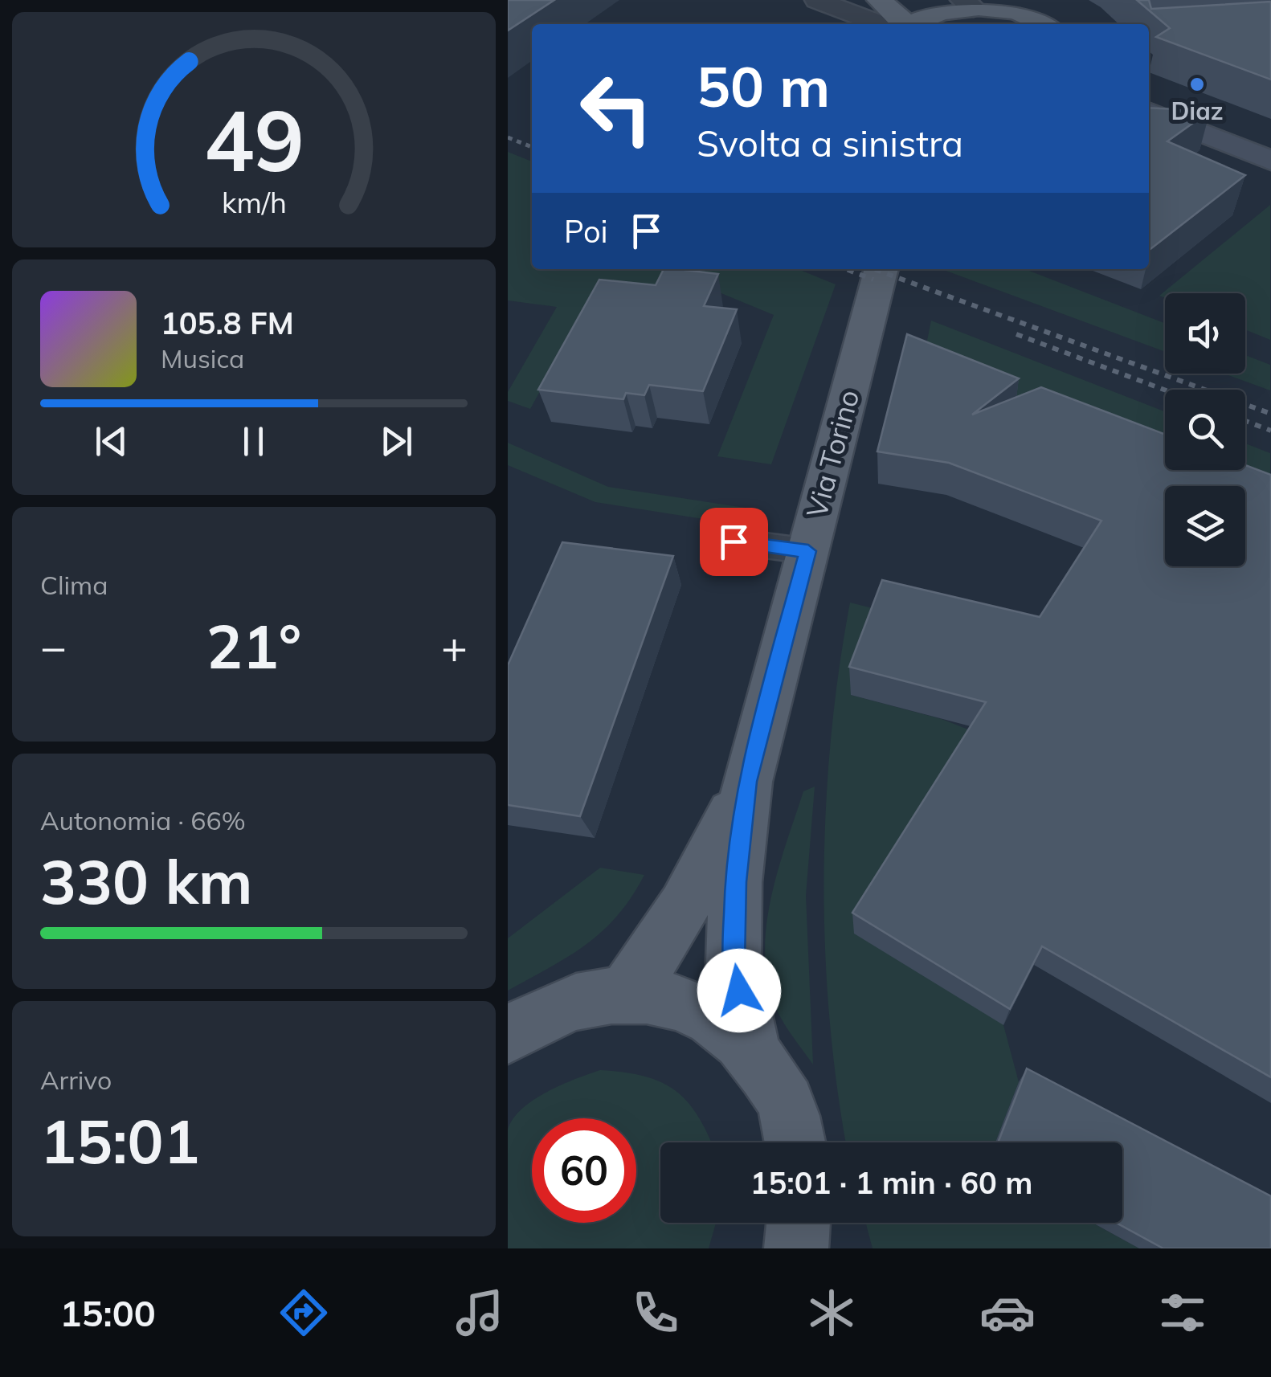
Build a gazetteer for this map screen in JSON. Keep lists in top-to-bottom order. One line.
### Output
{"streets":{"main road":["Via Torino"]},"places":["Diaz"],"page":{"turn":["50 m","Svolta a sinistra"],"then":"Poi","song":["105.8 FM","Musica"],"tile":["Clima",["Autonomia · 66%","330 km"],["Arrivo","15:01"]],"heat":["−","21°","+"],"limit":"60","trip":"15:01 · 1 min · 60 m","tabs":"15:00","gauge":["49","km/h"]}}
